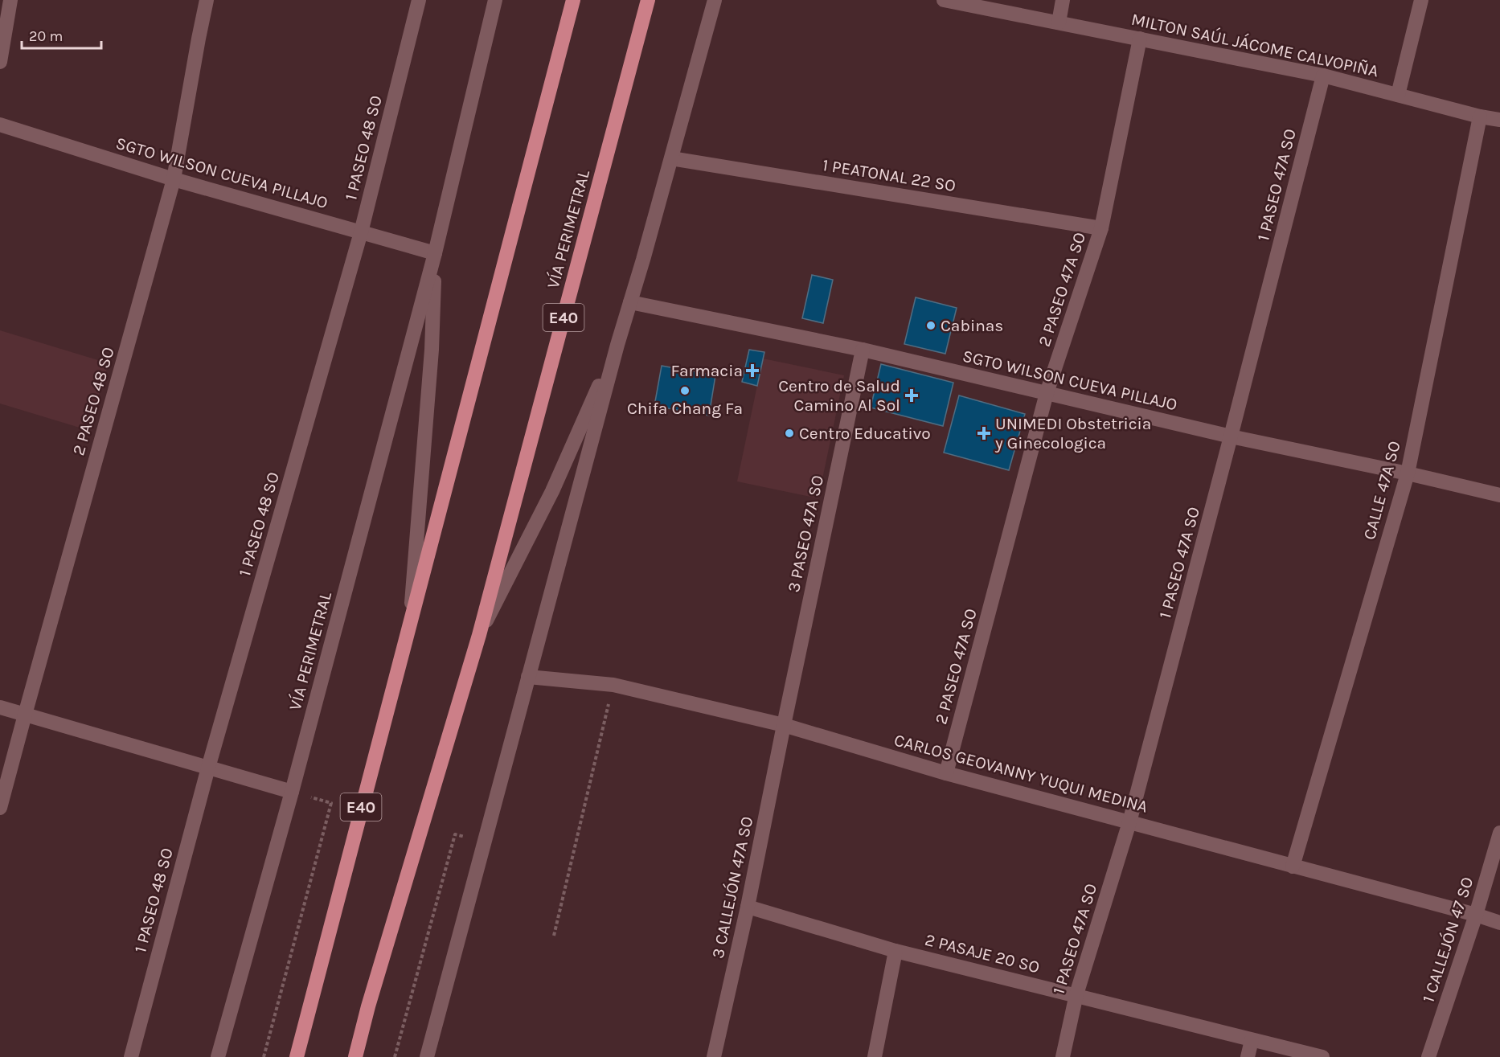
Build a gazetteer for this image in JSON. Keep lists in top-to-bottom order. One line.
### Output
{"streets":{"highway":["VÍA PERIMETRAL","E40"],"street":["MILTON SAÚL JÁCOME CALVOPIÑA","1 PASEO 48 SO","SGTO WILSON CUEVA PILLAJO","1 PEATONAL 22 SO","1 PASEO 47A SO","2 PASEO 47A SO","2 PASEO 48 SO","CALLE 47A SO","3 PASEO 47A SO","CARLOS GEOVANNY YUQUI MEDINA","3 CALLEJÓN 47A SO","1 CALLEJÓN 47 SO","2 PASAJE 20 SO"]},"crossings":[["MILTON SAÚL JÁCOME CALVOPIÑA","1 PASEO 47A SO"],["MILTON SAÚL JÁCOME CALVOPIÑA","2 PASEO 47A SO"],["MILTON SAÚL JÁCOME CALVOPIÑA","CALLE 47A SO"],["1 PASEO 48 SO","SGTO WILSON CUEVA PILLAJO"],["SGTO WILSON CUEVA PILLAJO","1 PASEO 47A SO"],["SGTO WILSON CUEVA PILLAJO","VÍA PERIMETRAL"],["SGTO WILSON CUEVA PILLAJO","2 PASEO 47A SO"],["SGTO WILSON CUEVA PILLAJO","2 PASEO 48 SO"],["SGTO WILSON CUEVA PILLAJO","CALLE 47A SO"],["SGTO WILSON CUEVA PILLAJO","3 PASEO 47A SO"],["1 PEATONAL 22 SO","VÍA PERIMETRAL"],["1 PEATONAL 22 SO","2 PASEO 47A SO"],["1 PASEO 47A SO","CARLOS GEOVANNY YUQUI MEDINA"],["1 PASEO 47A SO","2 PASAJE 20 SO"],["VÍA PERIMETRAL","CARLOS GEOVANNY YUQUI MEDINA"],["2 PASEO 47A SO","CARLOS GEOVANNY YUQUI MEDINA"],["CALLE 47A SO","CARLOS GEOVANNY YUQUI MEDINA"],["3 PASEO 47A SO","CARLOS GEOVANNY YUQUI MEDINA"],["3 PASEO 47A SO","3 CALLEJÓN 47A SO"],["CARLOS GEOVANNY YUQUI MEDINA","3 CALLEJÓN 47A SO"],["CARLOS GEOVANNY YUQUI MEDINA","1 CALLEJÓN 47 SO"],["3 CALLEJÓN 47A SO","2 PASAJE 20 SO"]],"places":{"other":["Cabinas","Chifa Chang Fa","Centro Educativo"],"health":["Farmacia","Centro de Salud Camino Al Sol","UNIMEDI Obstetricia y Ginecologica"]},"scale_bar":"20 m"}
